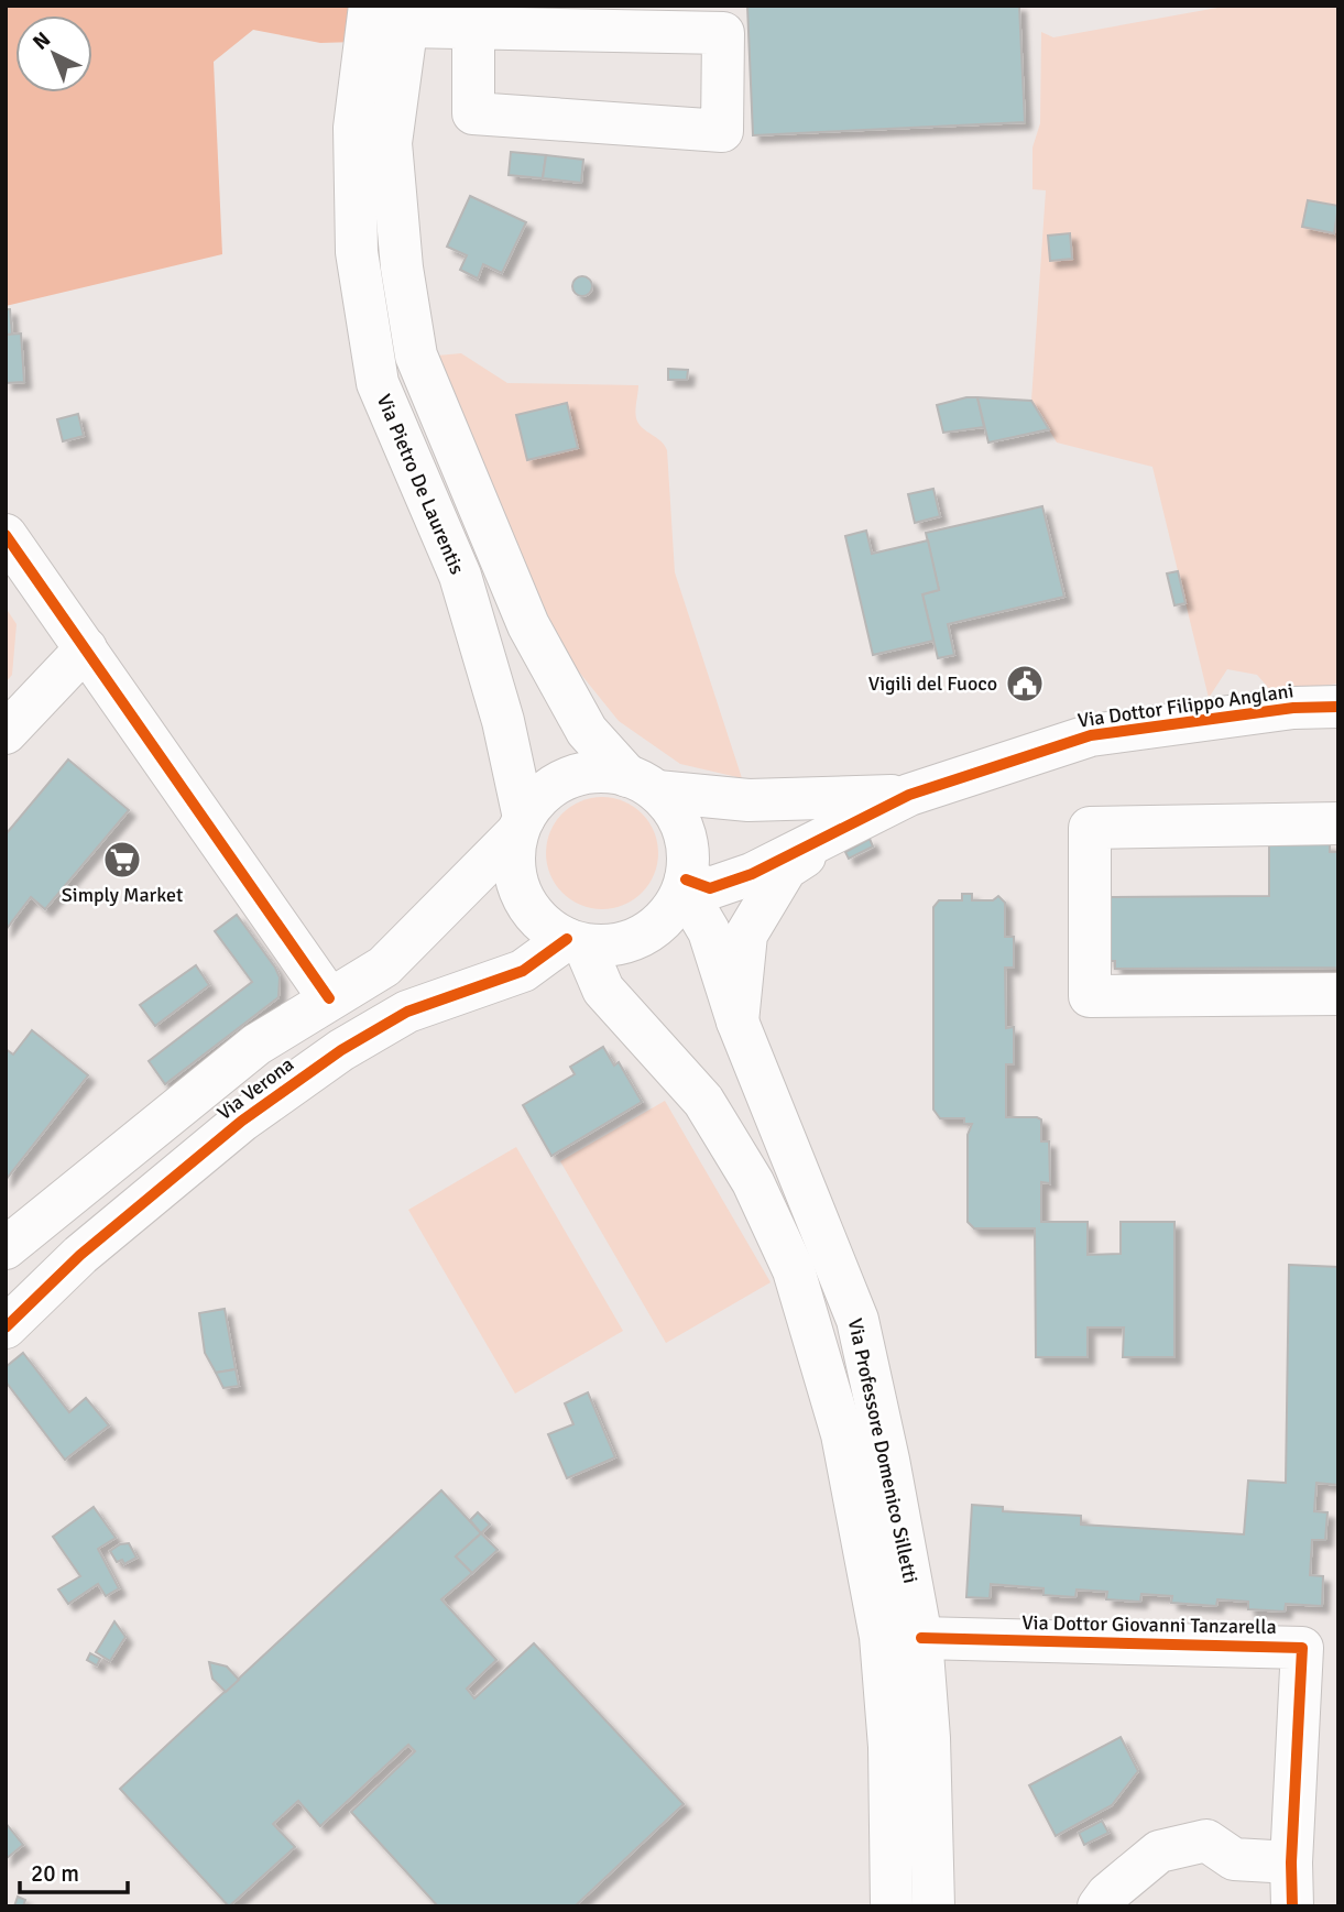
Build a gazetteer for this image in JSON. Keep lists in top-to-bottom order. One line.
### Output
{"streets":{"street":["Via Pietro De Laurentis","Via Dottor Filippo Anglani","Via Verona","Via Professore Domenico Silletti","Via Dottor Giovanni Tanzarella"]},"crossings":[["Via Pietro De Laurentis","Via Verona"],["Via Pietro De Laurentis","Via Professore Domenico Silletti"],["Via Verona","Via Professore Domenico Silletti"],["Via Professore Domenico Silletti","Via Dottor Giovanni Tanzarella"]],"places":{"public building":["Vigili del Fuoco"],"supermarket":["Simply Market"]},"scale_bar":"20 m","north":"top left"}
